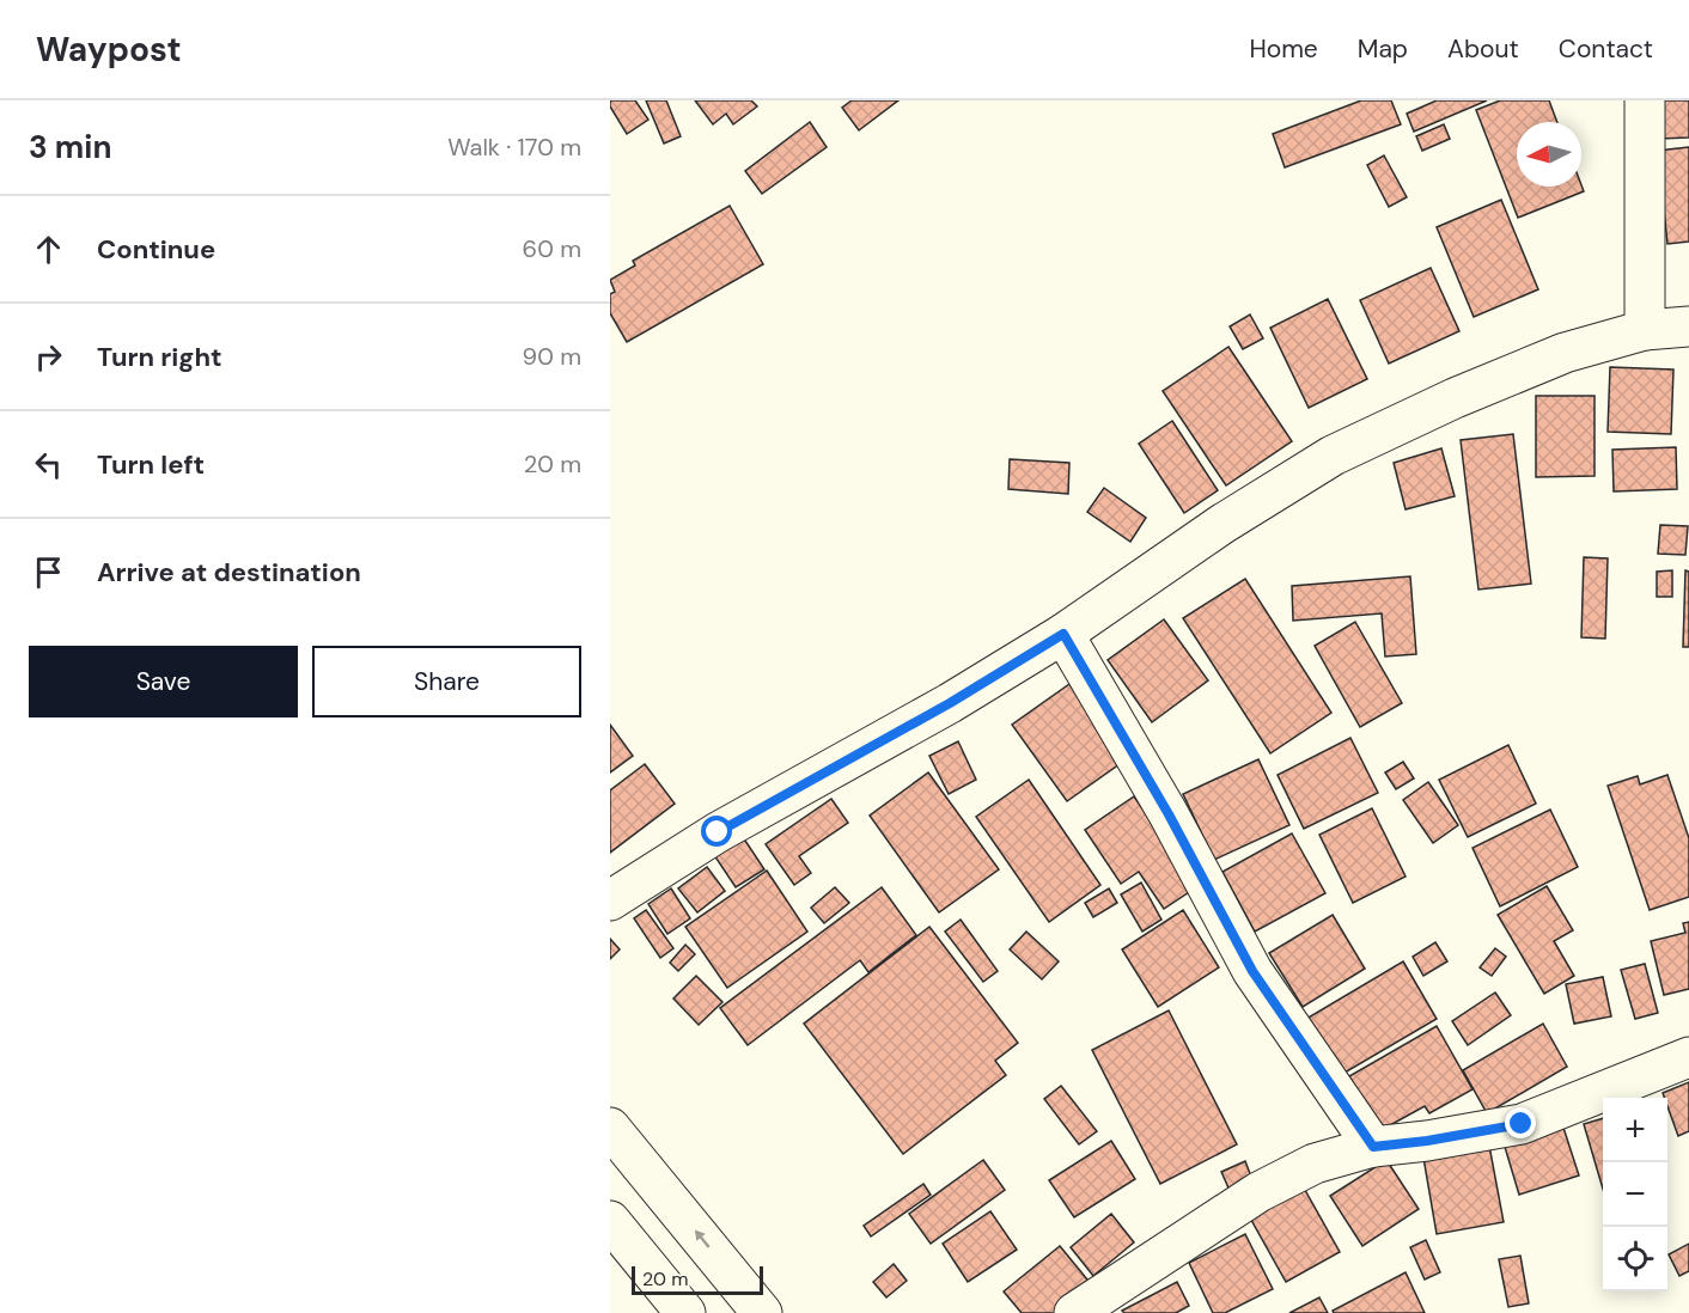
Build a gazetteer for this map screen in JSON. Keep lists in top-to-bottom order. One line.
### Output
{"scale_bar":"20 m","north":"left","page":{"header":"Waypost","nav":["Home","Map","About","Contact"],"heading":["3 min","Walk · 170 m"],"list":[["Continue","60 m"],["Turn right","90 m"],["Turn left","20 m"],"Arrive at destination"],"buttons":["Save","Share"],"map_buttons":["+","−"],"scale":"20 m"}}
